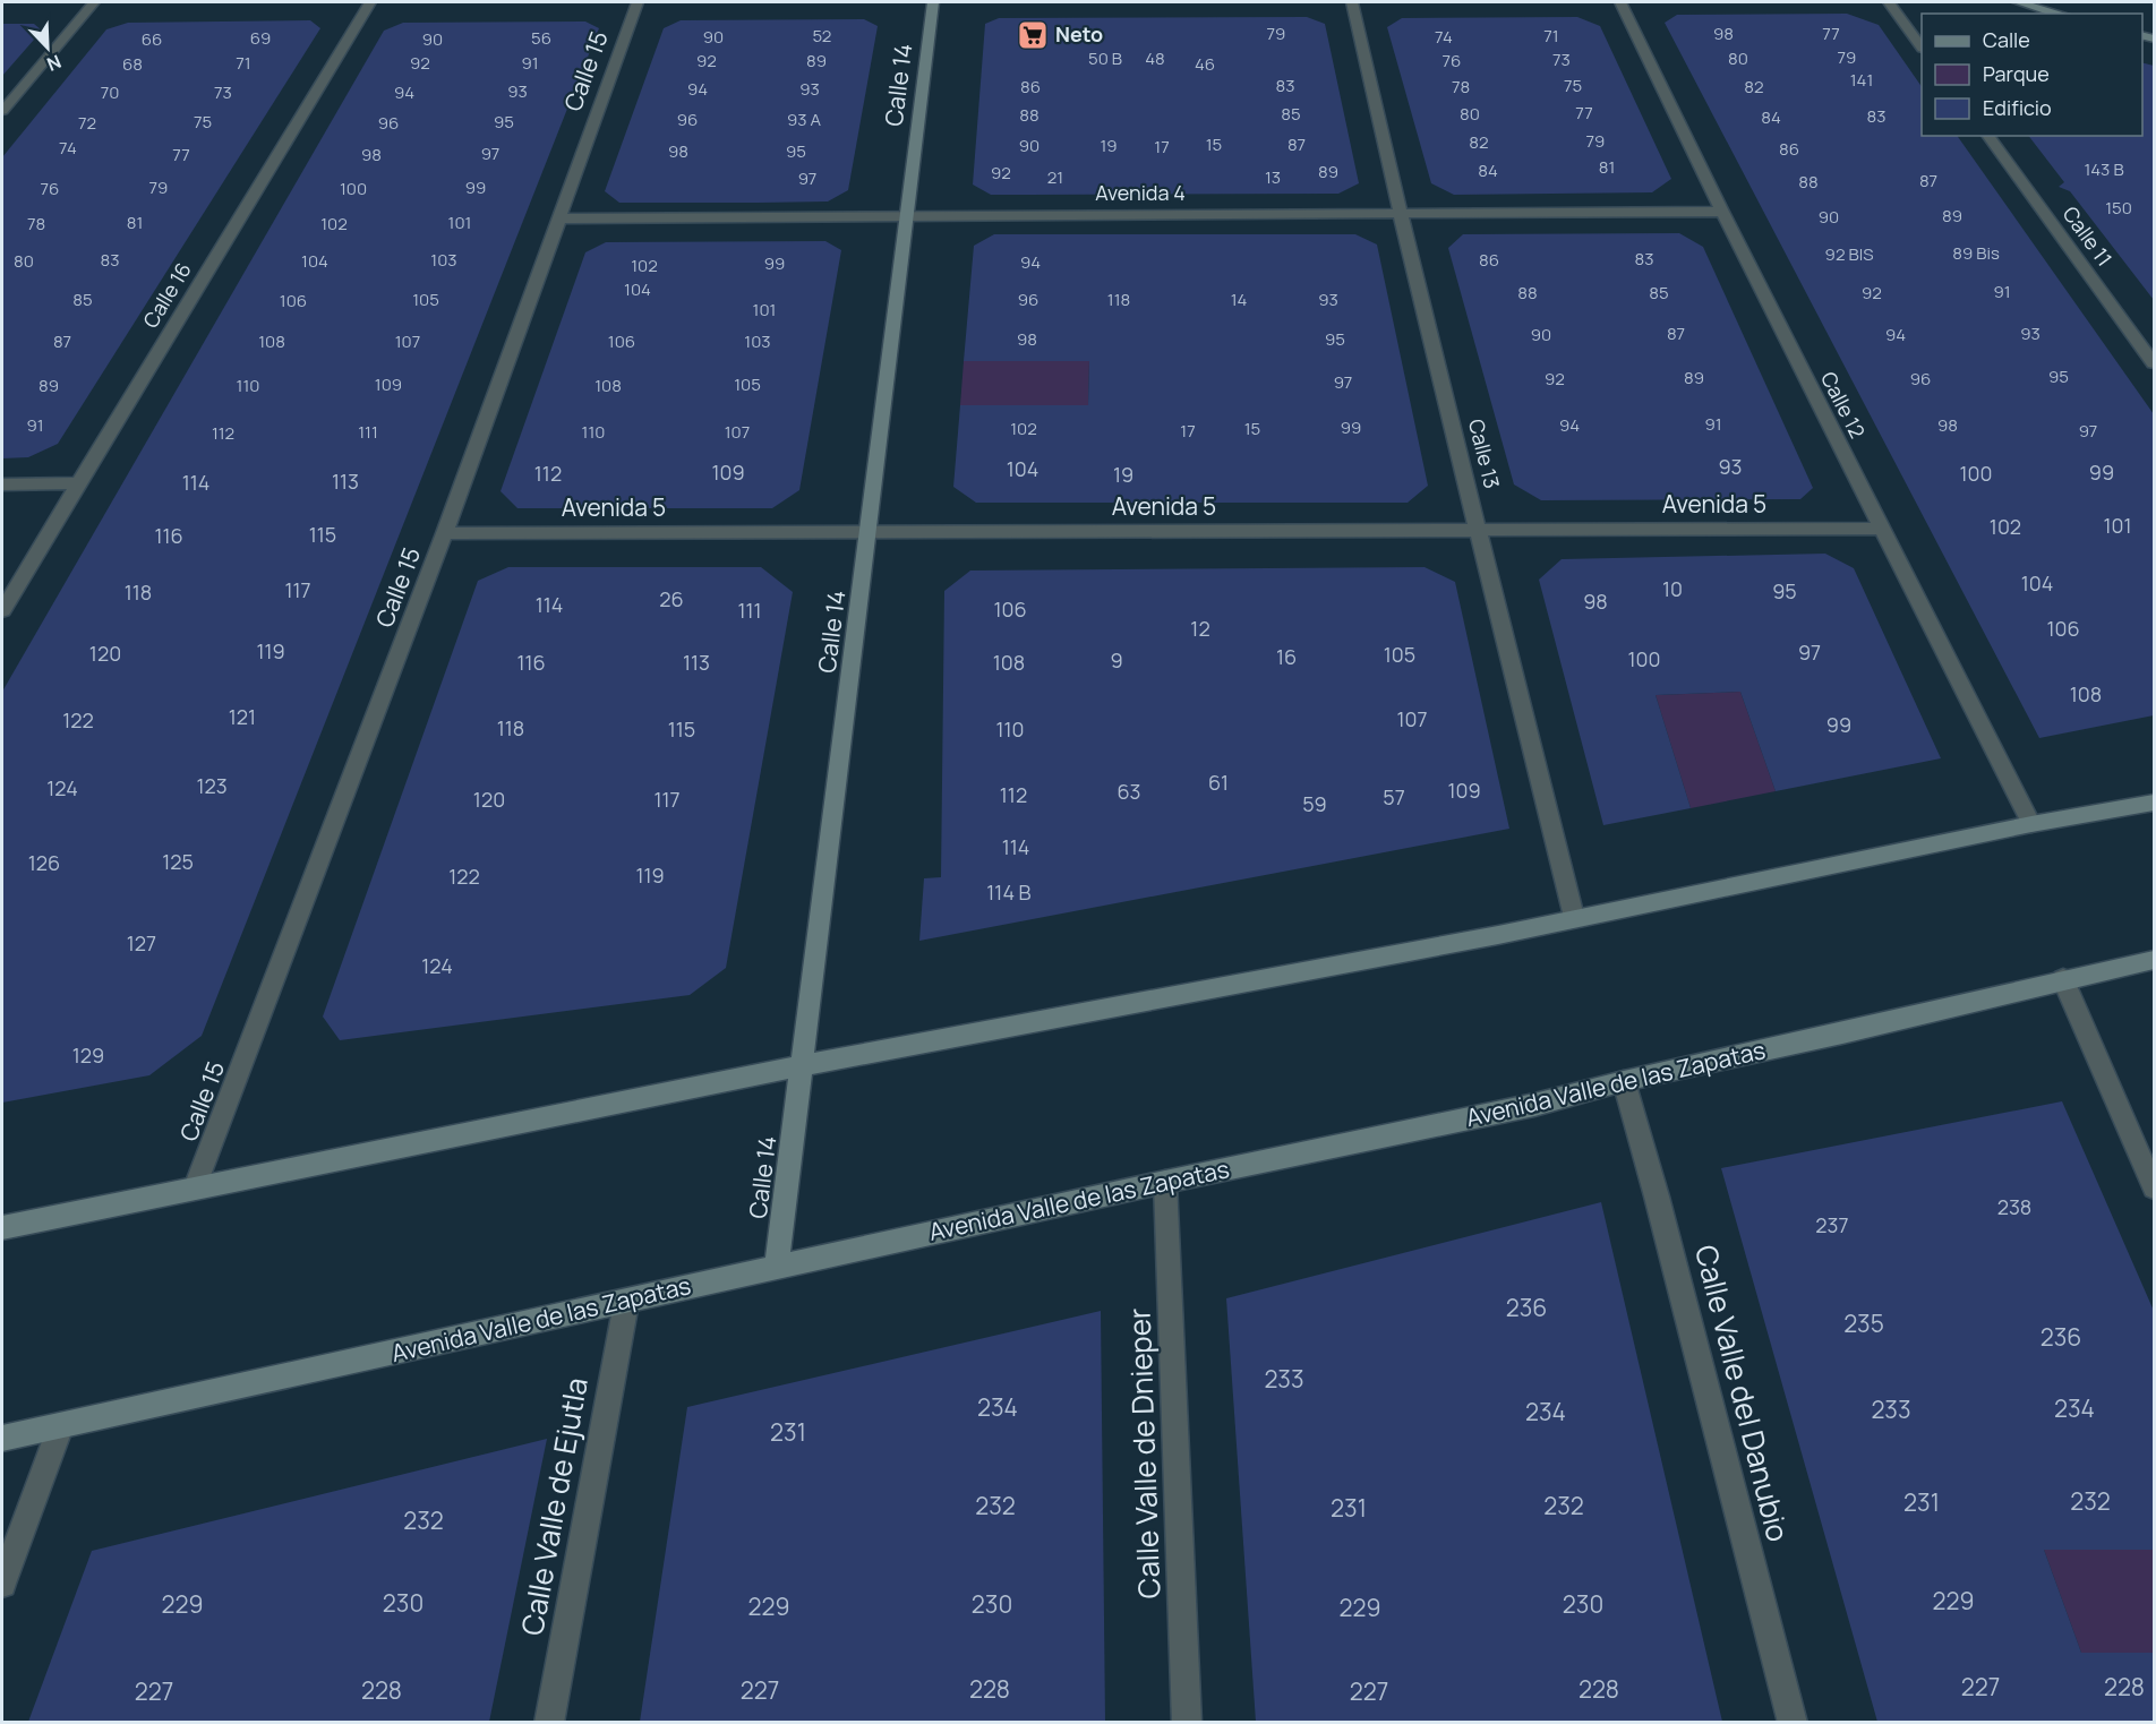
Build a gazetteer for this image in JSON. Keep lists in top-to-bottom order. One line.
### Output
{"streets":{"main road":["Calle 14","Avenida Valle de las Zapatas"],"street":["Calle 15","Avenida 4","Calle 11","Calle 16","Calle 12","Calle 13","Avenida 5","Calle Valle del Danubio","Calle Valle de Dnieper","Calle Valle de Ejutla"]},"crossings":[["Calle 15","Avenida 4"],["Calle 15","Avenida 5"],["Calle 14","Avenida 4"],["Calle 14","Avenida 5"],["Calle 14","Avenida Valle de las Zapatas"],["Avenida 4","Calle 12"],["Avenida 4","Calle 13"],["Calle 12","Avenida 5"],["Calle 13","Avenida 5"],["Avenida Valle de las Zapatas","Calle Valle del Danubio"],["Avenida Valle de las Zapatas","Calle Valle de Dnieper"],["Avenida Valle de las Zapatas","Calle Valle de Ejutla"]],"places":{"supermarket":["Neto"]},"house_numbers":["79","98","77","52","71","90","74","69","56","66","90","79","50 B","48","80","73","92","89","76","71","92","91","68","46","141","83","75","86","78","82","94","93","93","70","73","94","77","85","80","88","83","84","96","93 A","75","95","72","96","79","82","15","87","90","19","17","74","86","98","95","97","77","98","81","143 B","84","89","92","21","13","97","87","88","79","99","76","100","150","89","90","81","101","78","102","89 Bis","92 BIS","83","83","103","86","80","104","94","99","102","104","91","88","85","92","85","105","96","118","14","93","106","101","87","93","90","94","98","95","87","108","107","106","103","95","89","92","96","97","109","105","89","110","108","91","91","94","98","99","102","15","17","97","111","110","107","112","93","104","109","99","112","100","19","113","114","101","102","115","116","104","10","117","95","118","26","98","114","106","111","12","106","119","97","120","105","16","100","9","116","113","108","108","121","107","122","99","118","115","110","61","123","124","109","63","112","57","120","117","59","114","125","126","119","122","114 B","127","124","129","238","237","236","235","236","233","234","234","233","234","231","232","231","232","232","231","232","229","230","229","230","230","229","229","227","228","228","228","228","227","227","227"],"legend":["Calle","Parque","Edificio"],"north":"bottom right"}
